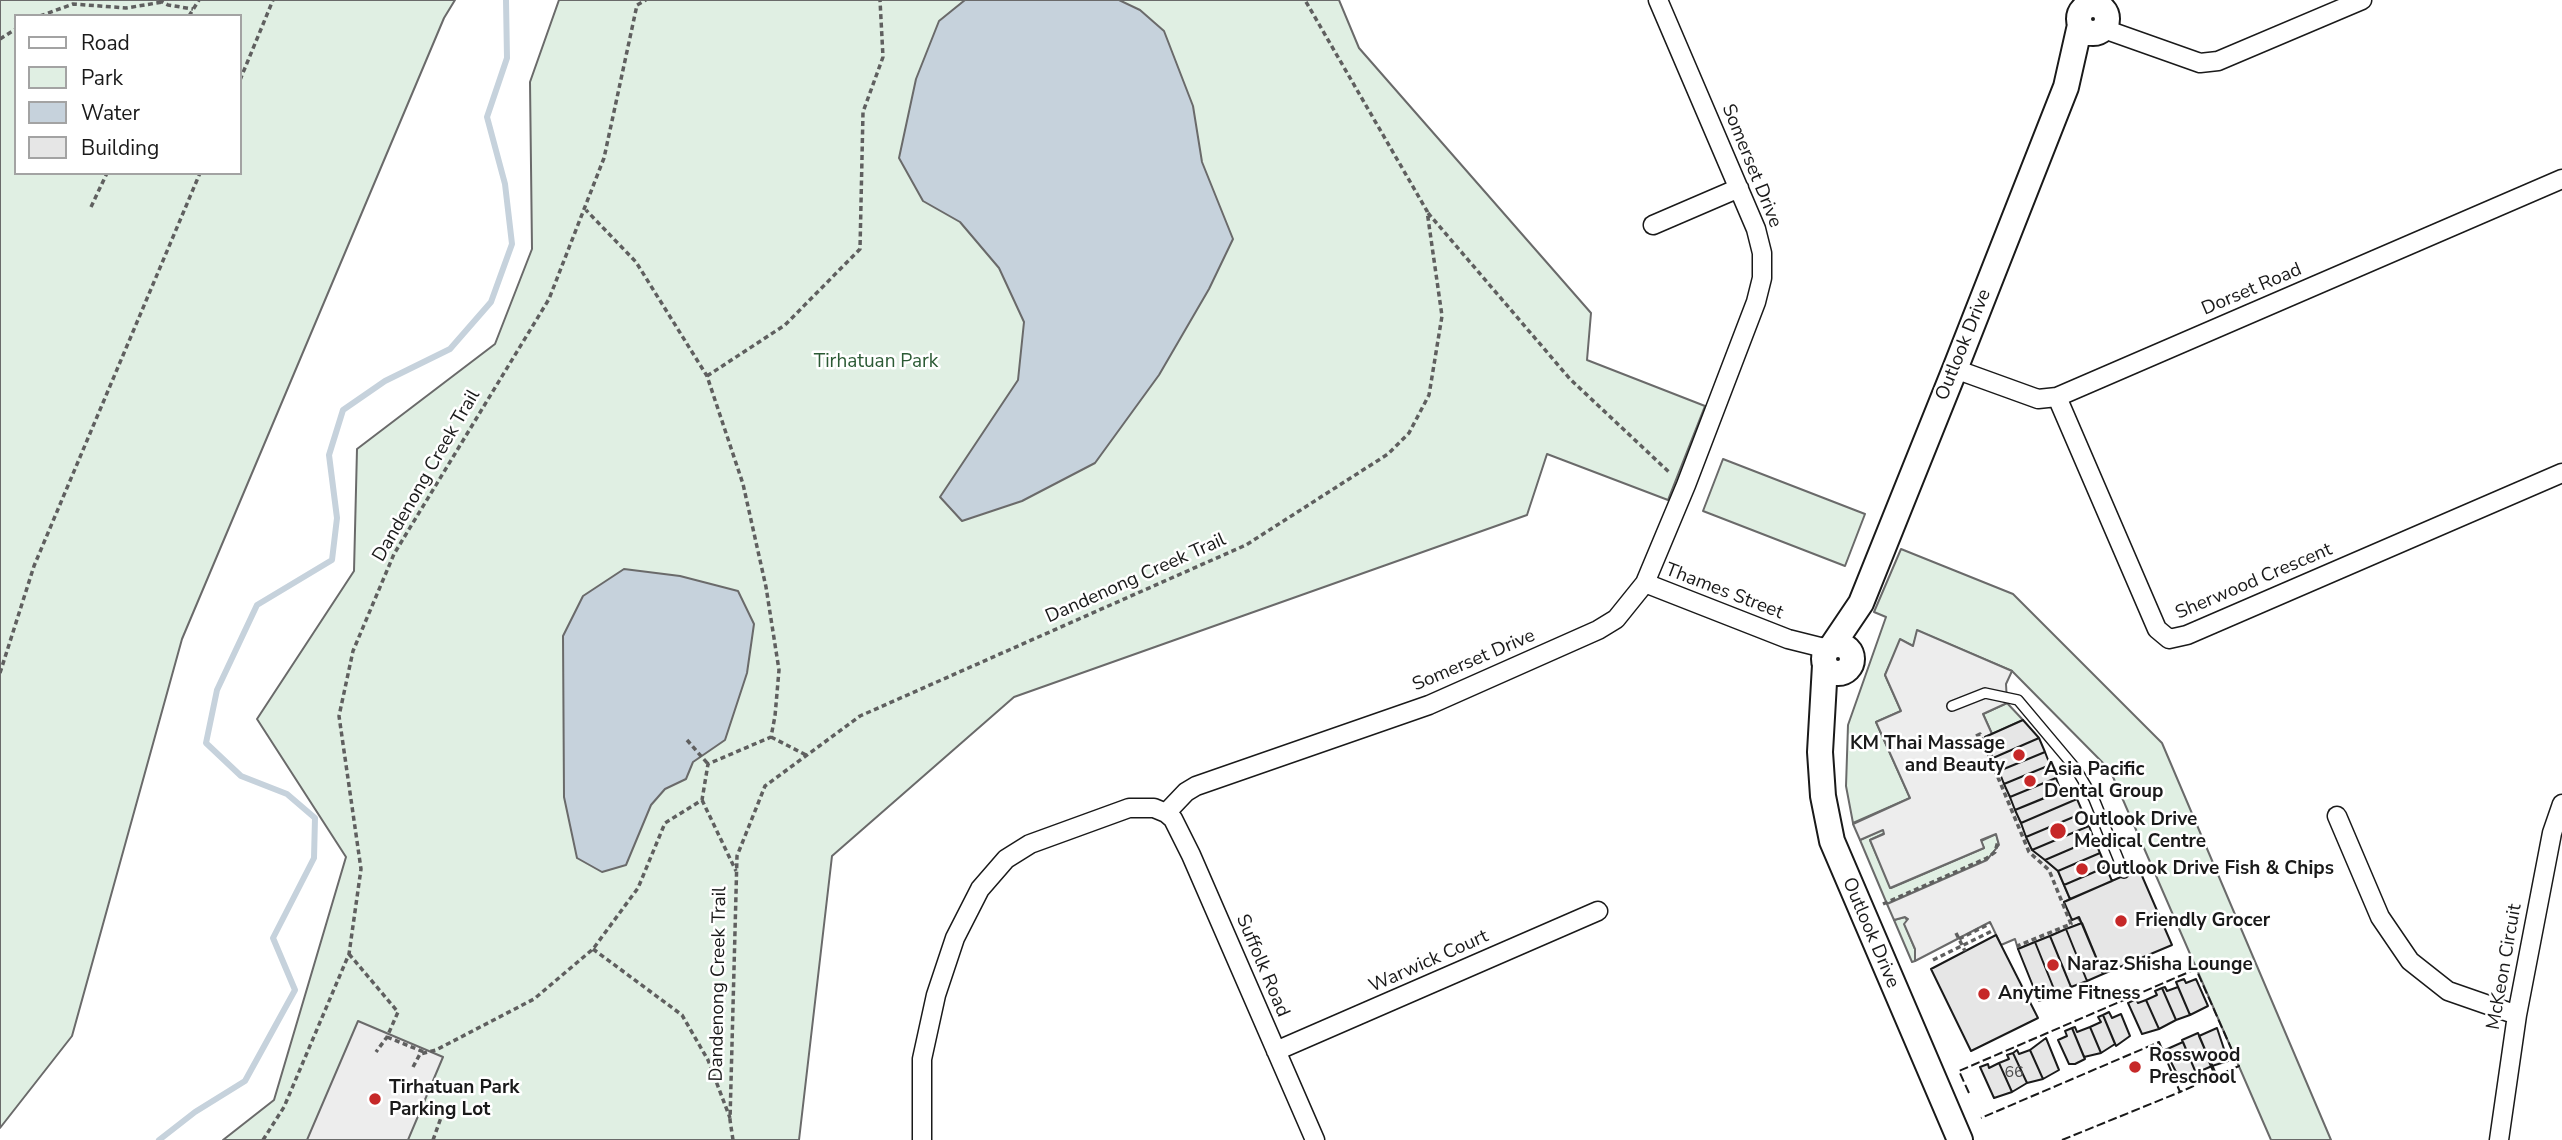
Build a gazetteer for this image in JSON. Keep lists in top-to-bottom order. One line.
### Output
{"streets":{"street":["Somerset Drive","Dorset Road","Outlook Drive","Sherwood Crescent","Thames Street","Warwick Court","Suffolk Road","McKeon Circuit"],"path":["Dandenong Creek Trail"]},"crossings":[["Somerset Drive","Thames Street"],["Somerset Drive","Suffolk Road"],["Dorset Road","Outlook Drive"],["Dorset Road","Sherwood Crescent"],["Outlook Drive","Thames Street"],["Warwick Court","Suffolk Road"]],"parks":["Tirhatuan Park"],"places":["KM Thai Massage and Beauty","Asia Pacific Dental Group","Outlook Drive Medical Centre","Outlook Drive Fish & Chips","Friendly Grocer","Naraz Shisha Lounge","Anytime Fitness","Rosswood Preschool","Tirhatuan Park Parking Lot"],"house_numbers":["66"],"legend":["Road","Park","Water","Building"]}
